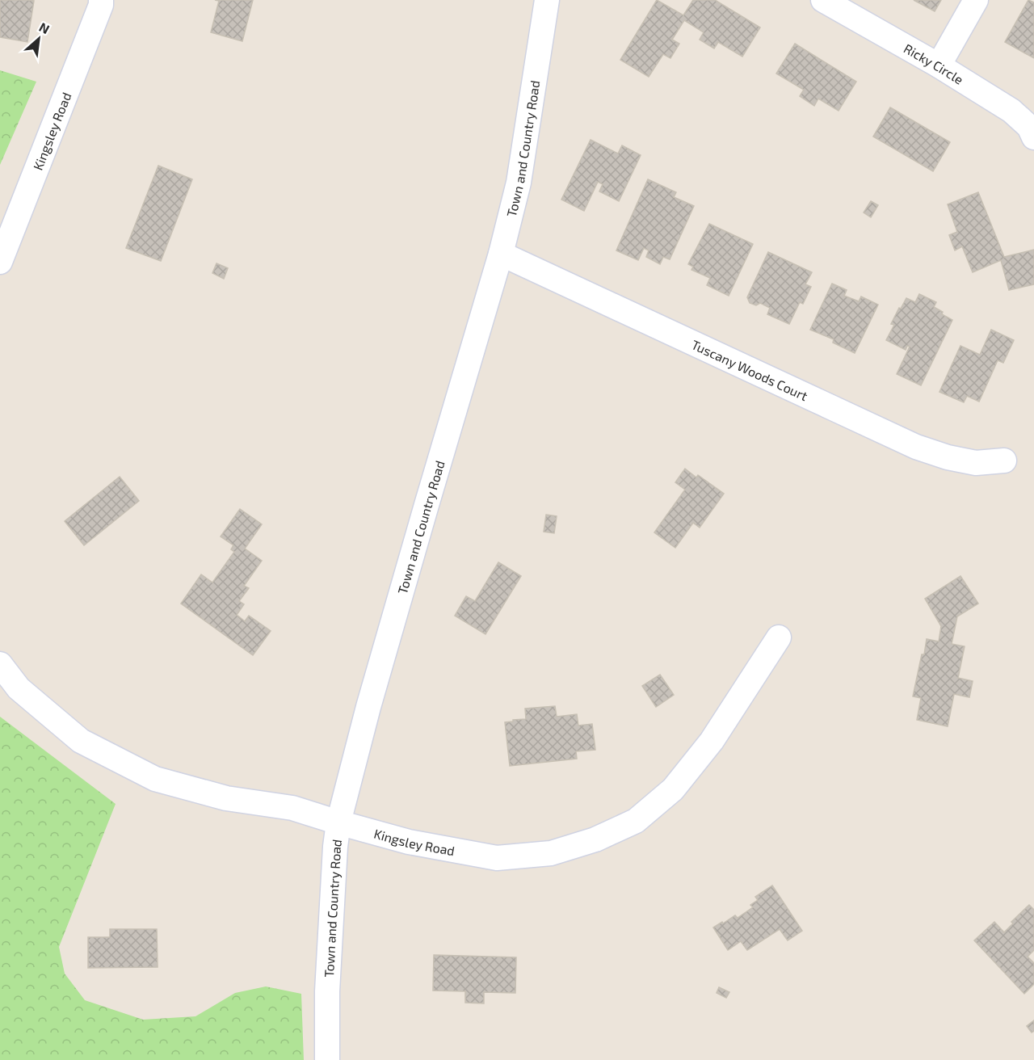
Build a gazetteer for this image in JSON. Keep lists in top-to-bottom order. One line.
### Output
{"streets":{"street":["Ricky Circle","Kingsley Road","Town and Country Road","Tuscany Woods Court"]},"crossings":[["Kingsley Road","Town and Country Road"],["Town and Country Road","Tuscany Woods Court"]],"north":"top right"}
